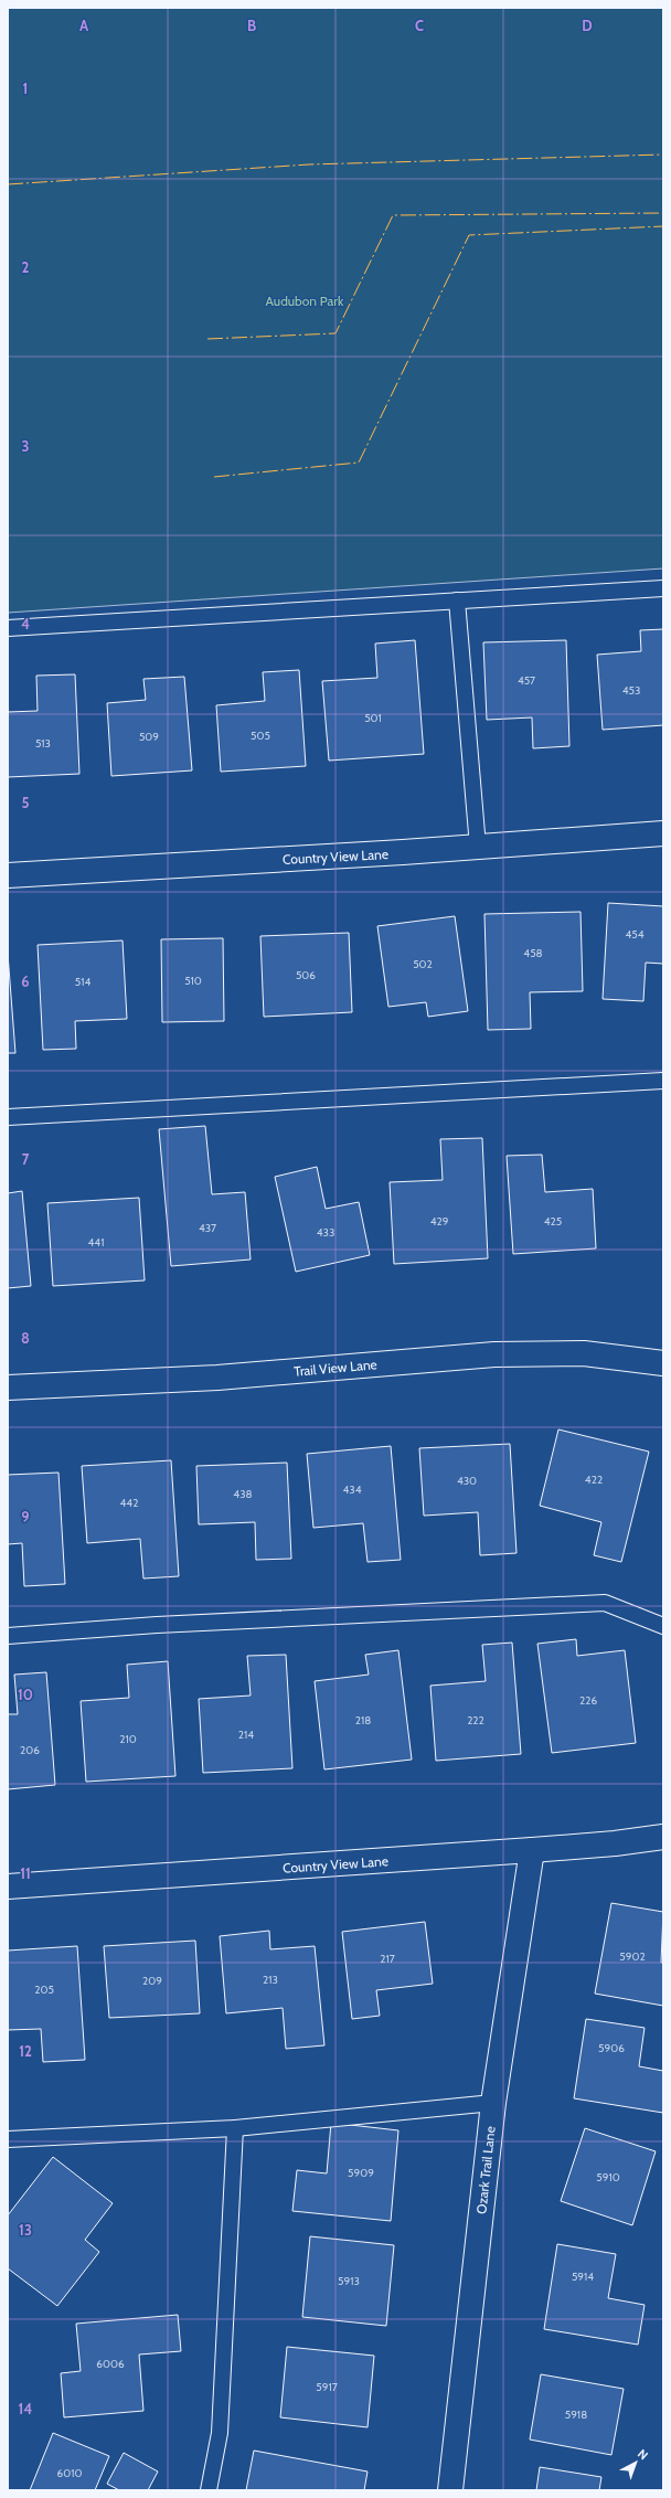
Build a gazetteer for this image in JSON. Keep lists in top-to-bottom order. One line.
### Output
{"streets":{"street":["Country View Lane","Trail View Lane","Ozark Trail Lane"]},"crossings":[["Country View Lane","Ozark Trail Lane"]],"parks":["Audubon Park"],"house_numbers":["457","453","501","505","509","513","454","458","502","506","510","514","429","425","437","433","441","422","430","434","438","442","226","218","222","214","210","206","5902","217","213","209","205","5906","5909","5910","5914","5913","6006","5917","5918","6010"],"north":"top right","grid":{"columns":["A","B","C","D"],"rows":["1","2","3","4","5","6","7","8","9","10","11","12","13","14"]}}
